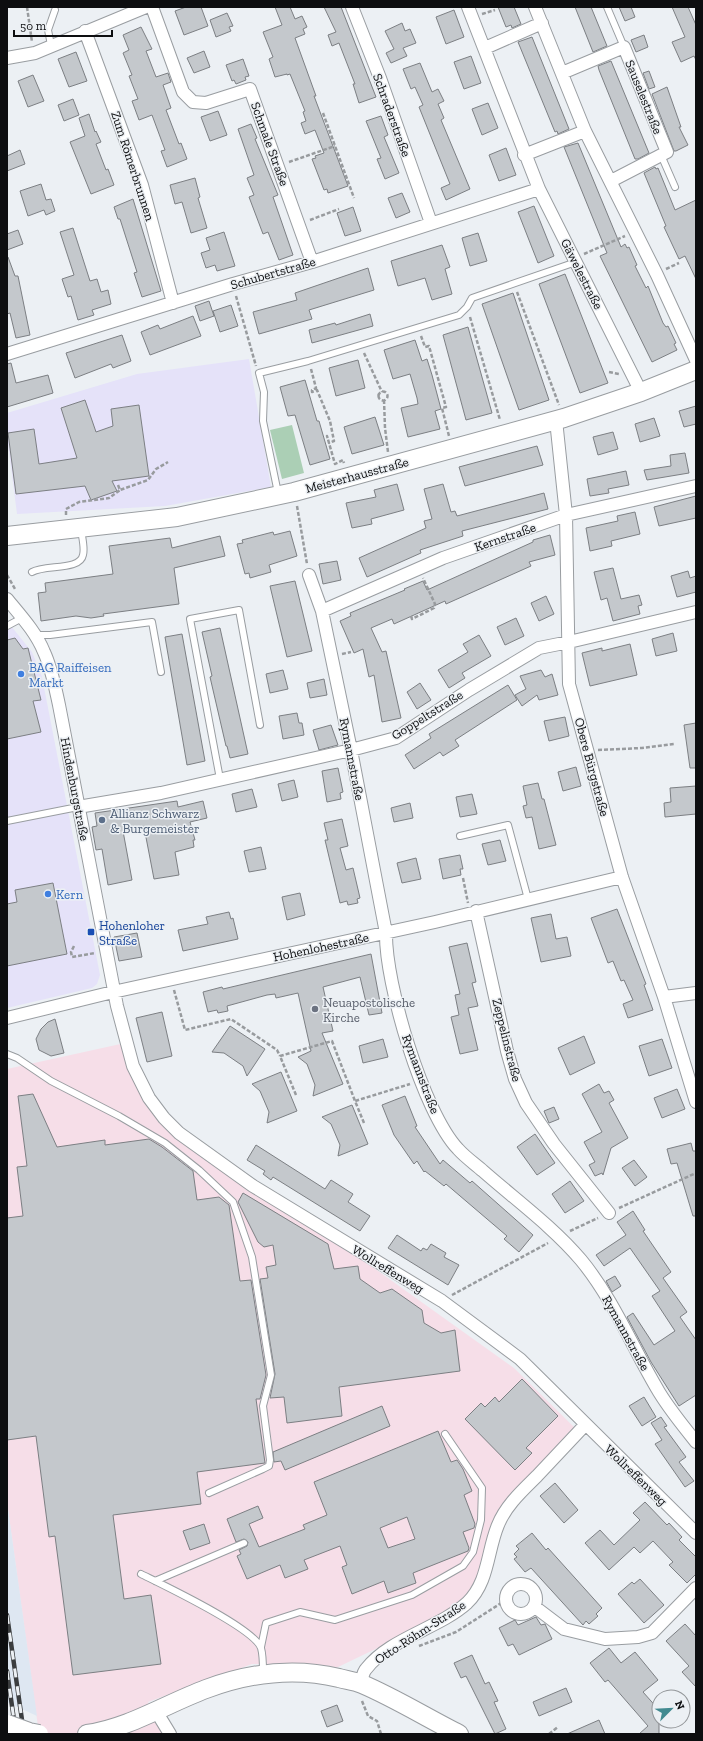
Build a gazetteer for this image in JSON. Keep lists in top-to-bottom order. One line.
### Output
{"streets":{"street":["Sauselestraße","Schraderstraße","Schmale Straße","Zum Römerbrunnen","Schubertstraße","Gäwelestraße","Meisterhausstraße","Kernstraße","Goppeltstraße","Rymannstraße","Obere Bürgstraße","Hindenburgstraße","Hohenlohestraße","Zeppelinstraße","Wollreffenweg","Otto-Röhm-Straße"]},"crossings":[["Schraderstraße","Schubertstraße"],["Schmale Straße","Schubertstraße"],["Zum Römerbrunnen","Schubertstraße"],["Schubertstraße","Gäwelestraße"],["Gäwelestraße","Meisterhausstraße"],["Meisterhausstraße","Obere Bürgstraße"],["Kernstraße","Rymannstraße"],["Kernstraße","Obere Bürgstraße"],["Goppeltstraße","Rymannstraße"],["Goppeltstraße","Obere Bürgstraße"],["Goppeltstraße","Hindenburgstraße"],["Rymannstraße","Hohenlohestraße"],["Obere Bürgstraße","Hohenlohestraße"],["Hindenburgstraße","Hohenlohestraße"],["Hindenburgstraße","Wollreffenweg"],["Hohenlohestraße","Zeppelinstraße"],["Hohenlohestraße","Wollreffenweg"],["Wollreffenweg","Otto-Röhm-Straße"]],"places":{"other":["BAG Raiffeisen Markt","Allianz Schwarz & Burgemeister","Kern","Neuapostolische Kirche"],"transit":["Hohenloher Straße"]},"scale_bar":"50 m","north":"top right"}
